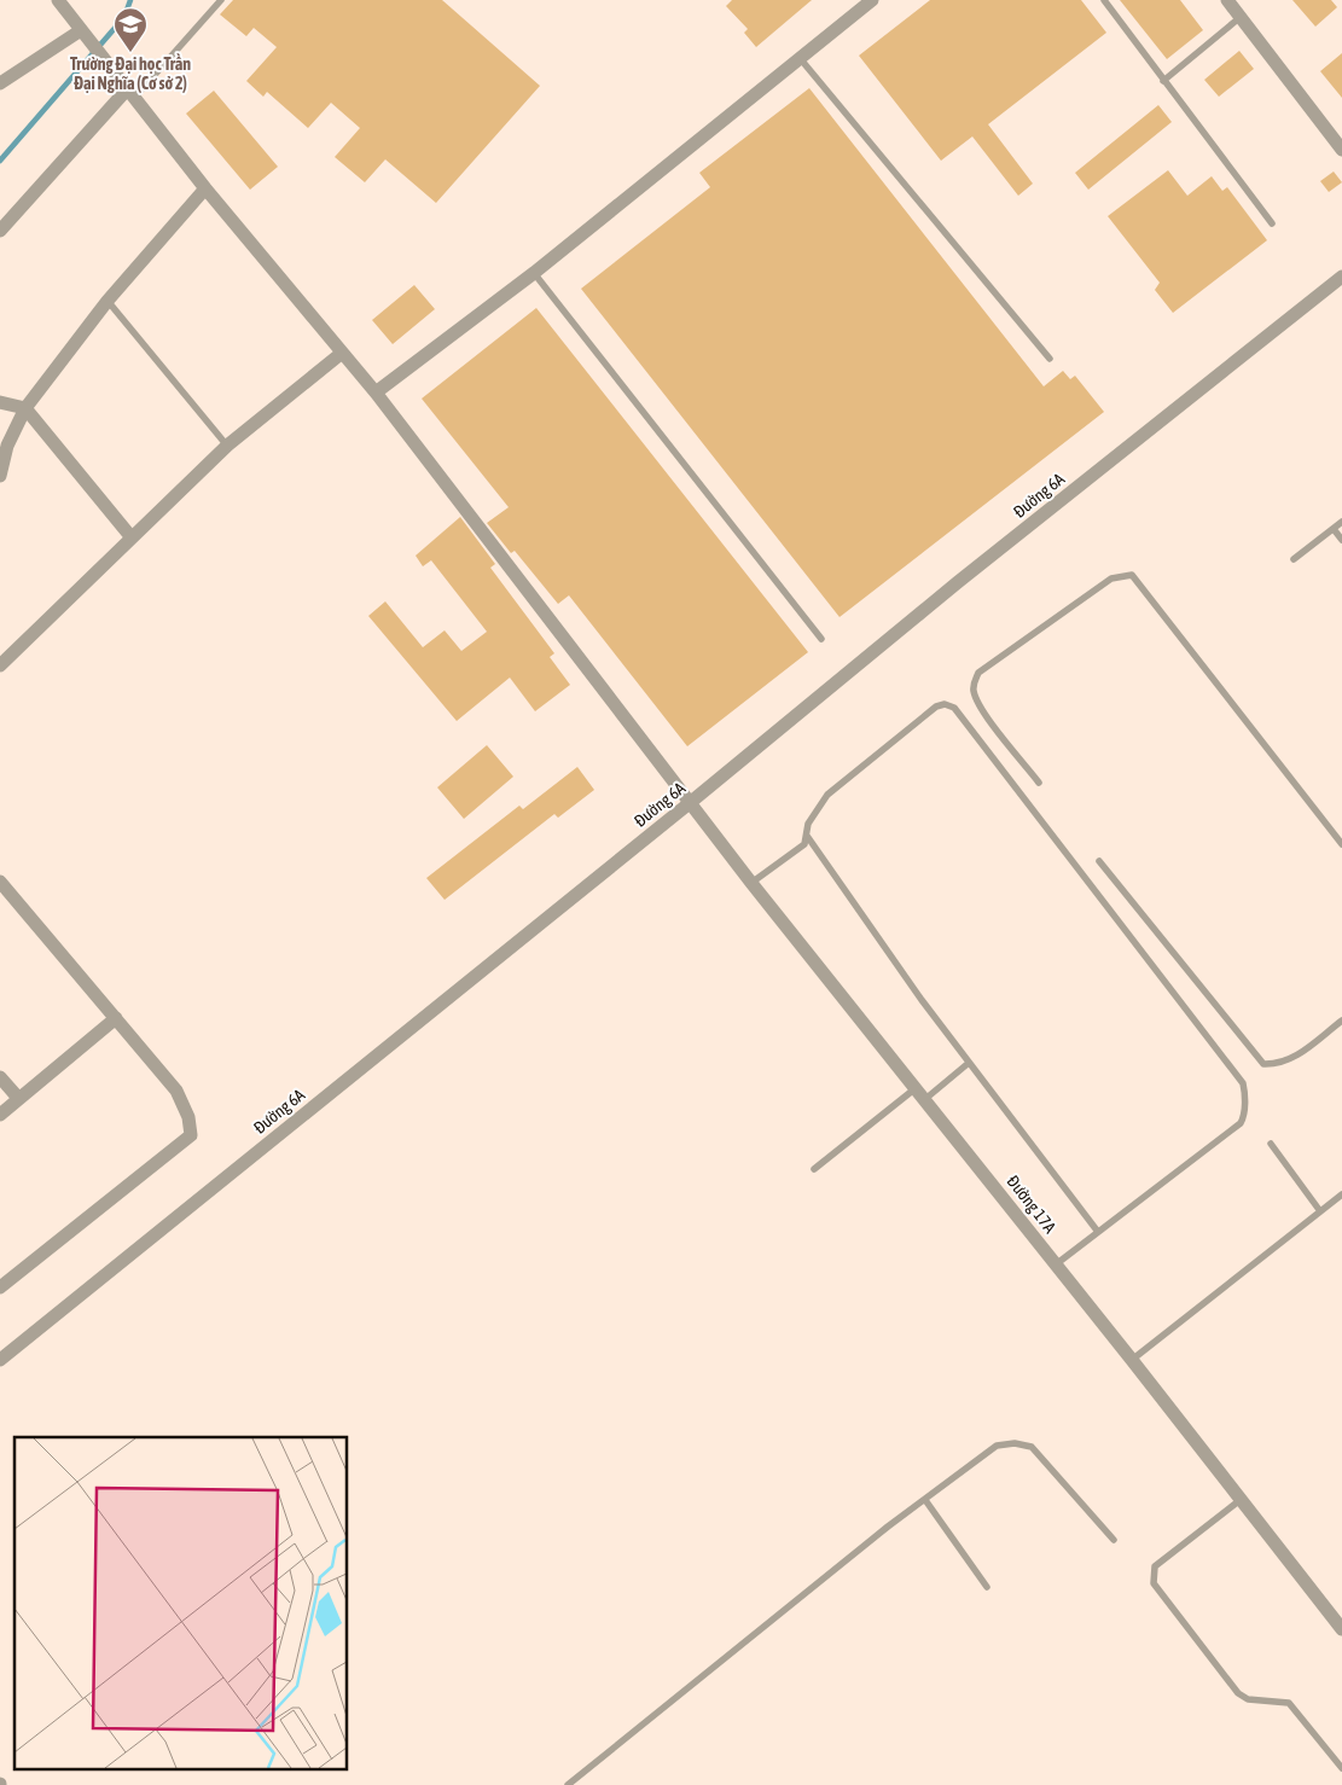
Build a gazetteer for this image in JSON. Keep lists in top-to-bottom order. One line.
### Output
{"streets":{"street":["Đường 6A","Đường 17A"]},"crossings":[["Đường 6A","Đường 17A"]],"places":{"school or university":["Trường Đại học Trần Đại Nghĩa (Cơ sở 2)"]}}
